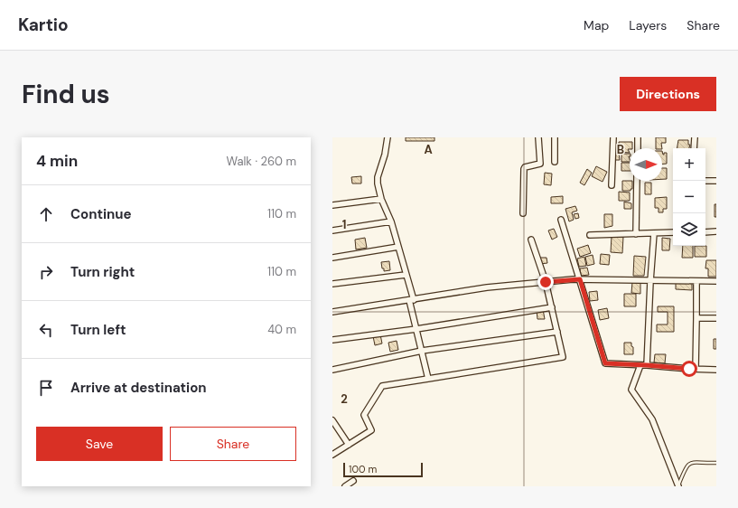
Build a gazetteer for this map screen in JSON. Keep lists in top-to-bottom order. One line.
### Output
{"scale_bar":"100 m","north":"right","page":{"header":"Kartio","nav":["Map","Layers","Share"],"buttons":["Directions",["Save","Share"]],"title":"Find us","heading":["4 min","Walk · 260 m"],"map_buttons":["+","−"],"list":[["Continue","110 m"],["Turn right","110 m"],["Turn left","40 m"],"Arrive at destination"],"scale":"100 m"},"grid":{"columns":["A","B"],"rows":["1","2"]}}
